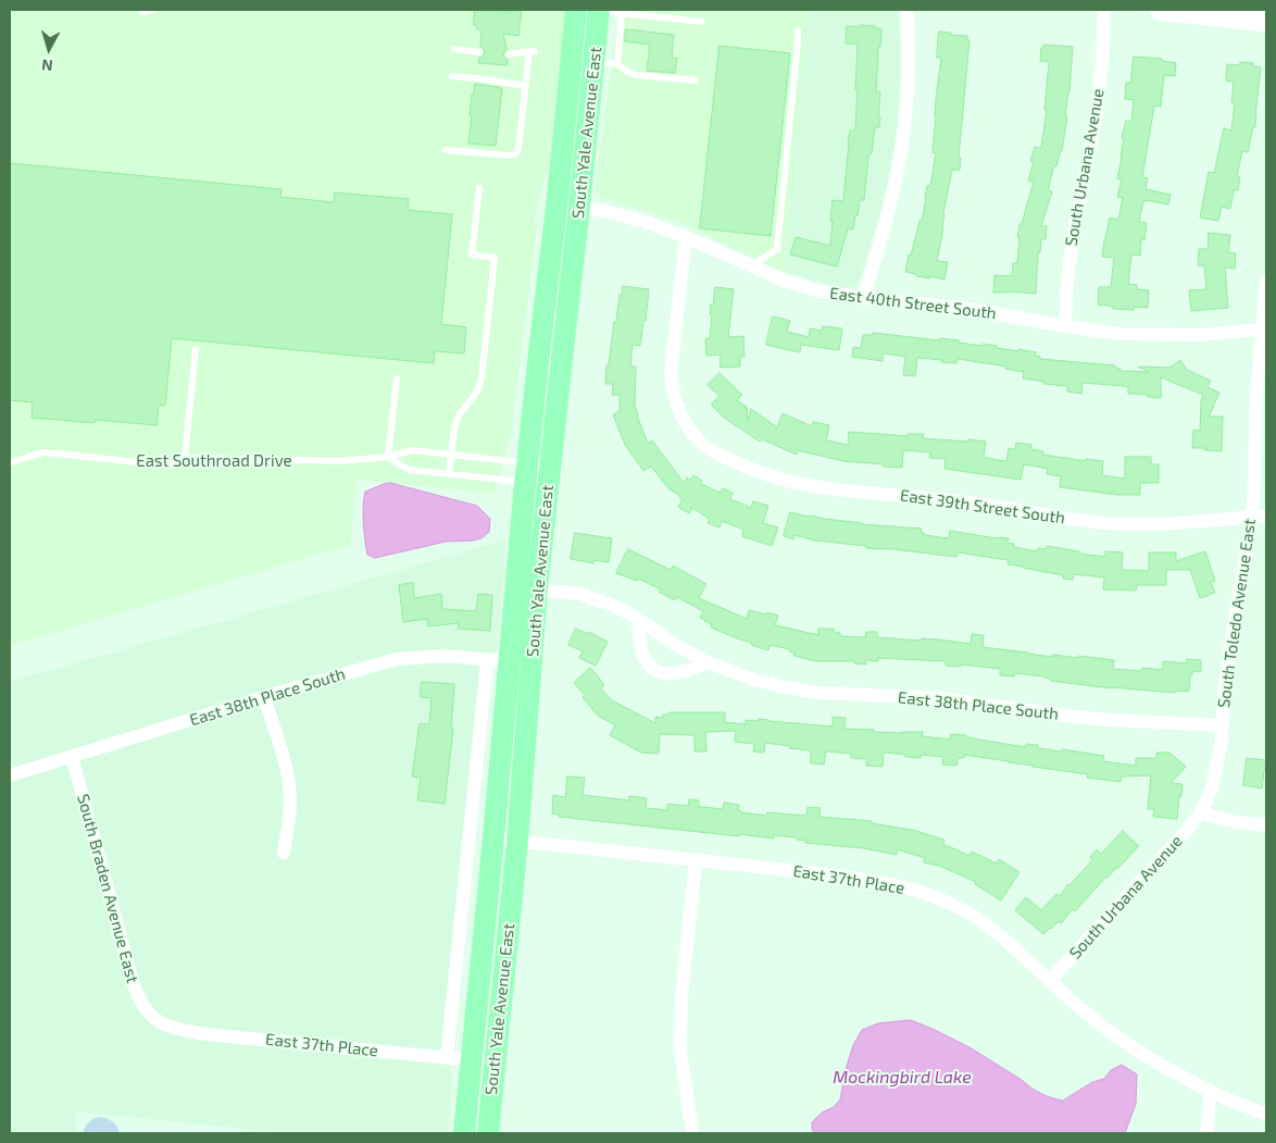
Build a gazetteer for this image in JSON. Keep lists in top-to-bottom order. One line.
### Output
{"streets":{"main road":["South Yale Avenue East"],"street":["South Urbana Avenue","East 40th Street South","East 39th Street South","South Toledo Avenue East","East 38th Place South","East 37th Place","South Braden Avenue East"],"lane":["East Southroad Drive"]},"crossings":[["South Yale Avenue East","East 40th Street South"],["South Yale Avenue East","East Southroad Drive"],["South Yale Avenue East","East 38th Place South"],["South Yale Avenue East","East 37th Place"],["South Urbana Avenue","East 40th Street South"],["South Urbana Avenue","South Toledo Avenue East"],["South Urbana Avenue","East 37th Place"],["East 40th Street South","East 39th Street South"],["East 40th Street South","South Toledo Avenue East"],["East 39th Street South","South Toledo Avenue East"],["South Toledo Avenue East","East 38th Place South"],["East 38th Place South","South Braden Avenue East"],["East 37th Place","South Braden Avenue East"]],"water":["Mockingbird Lake"],"north":"bottom"}
